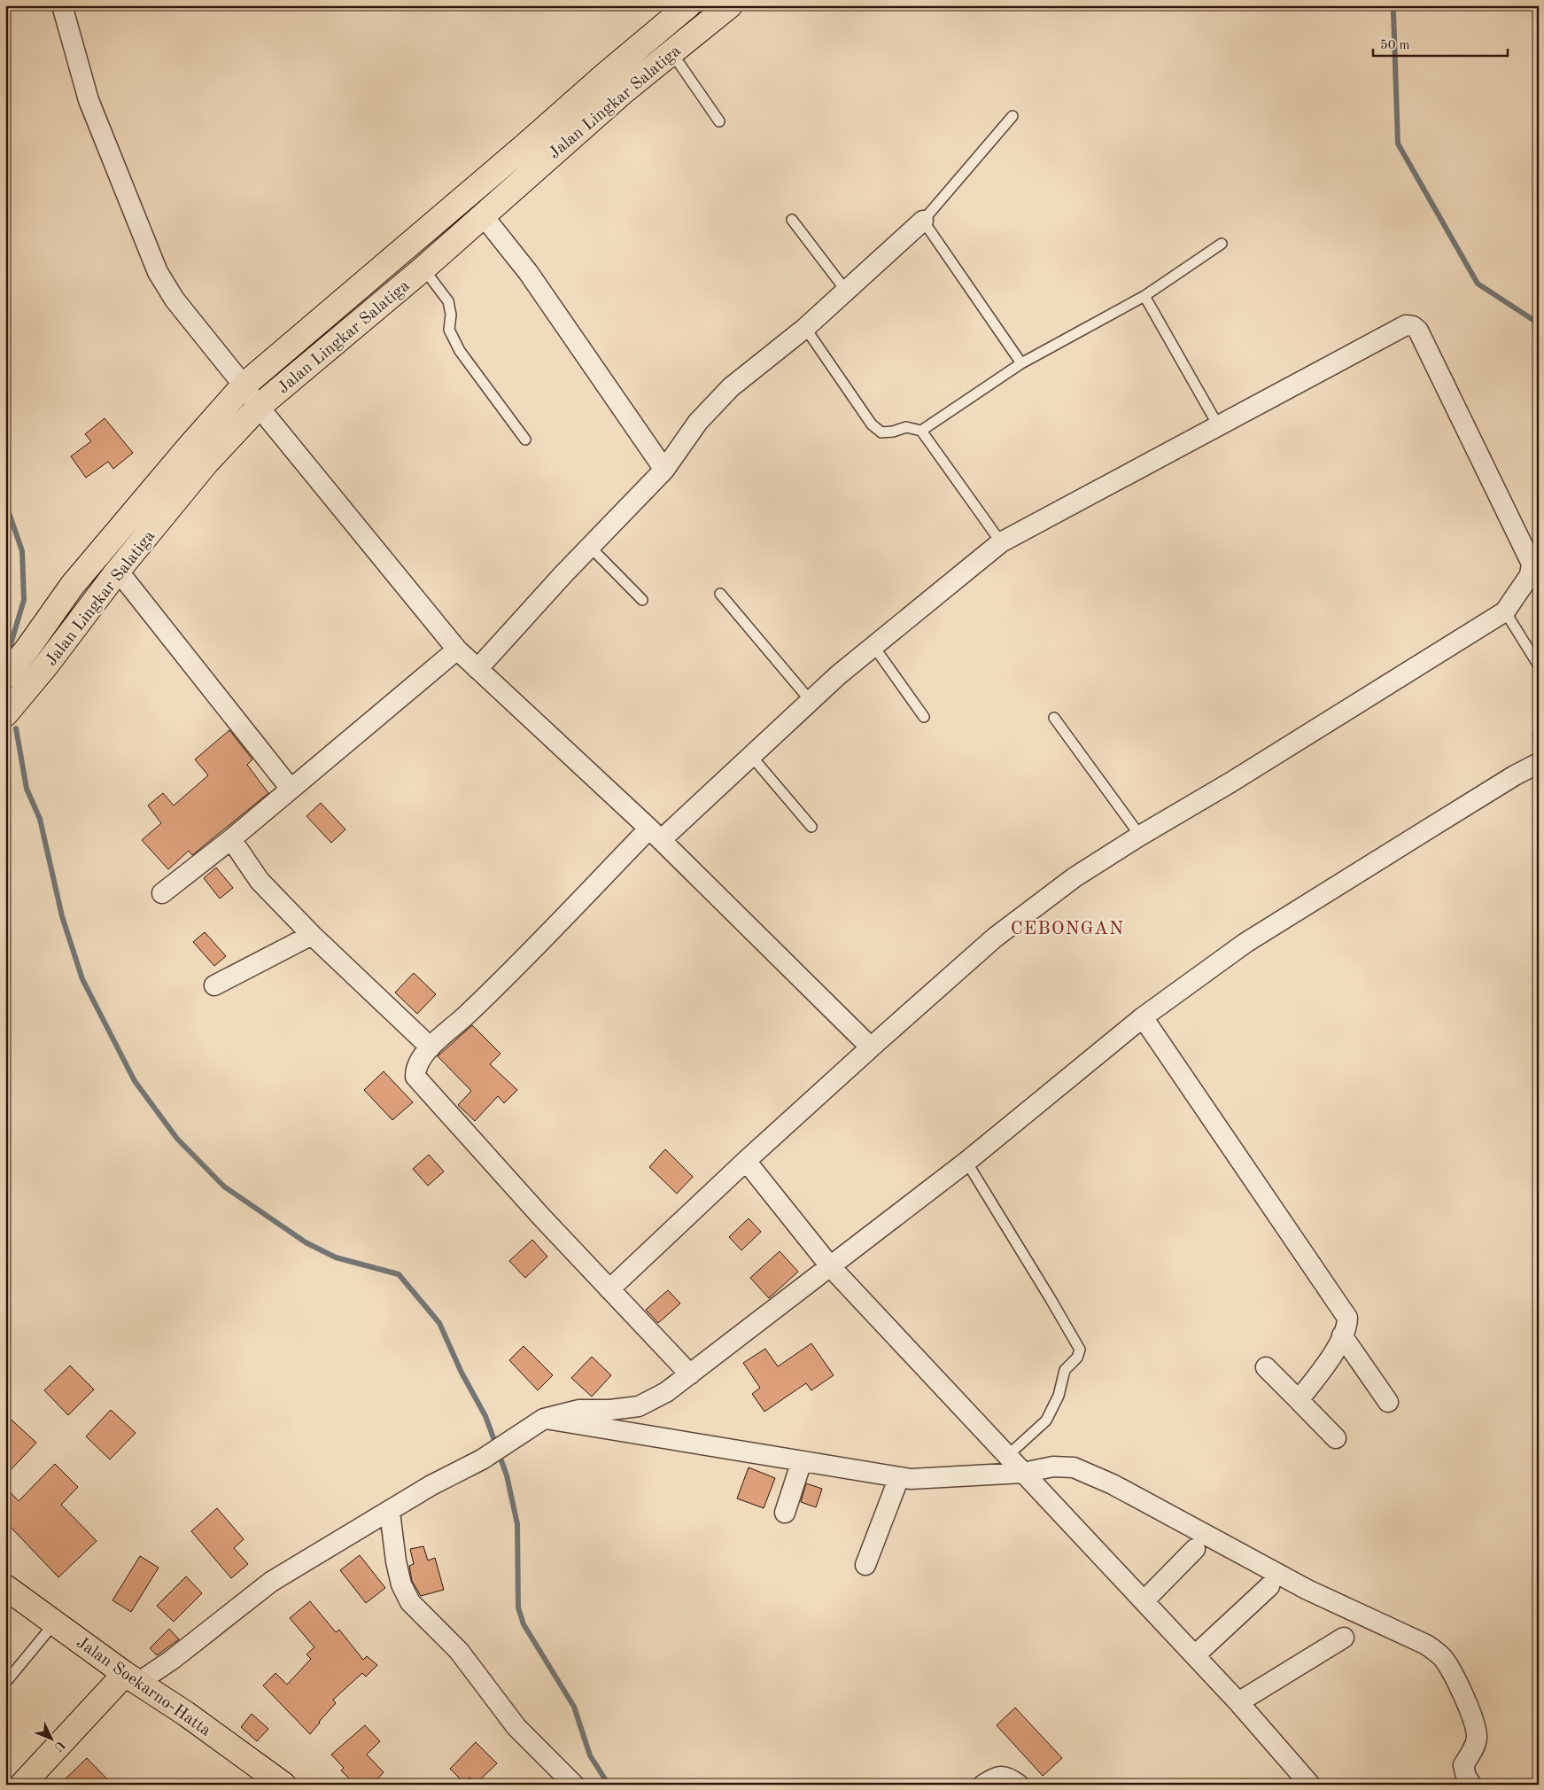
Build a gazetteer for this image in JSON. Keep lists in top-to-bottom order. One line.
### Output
{"streets":{"main road":["Jalan Lingkar Salatiga","Jalan Soekarno-Hatta"]},"districts":["CEBONGAN"],"scale_bar":"50 m","north":"bottom right"}
